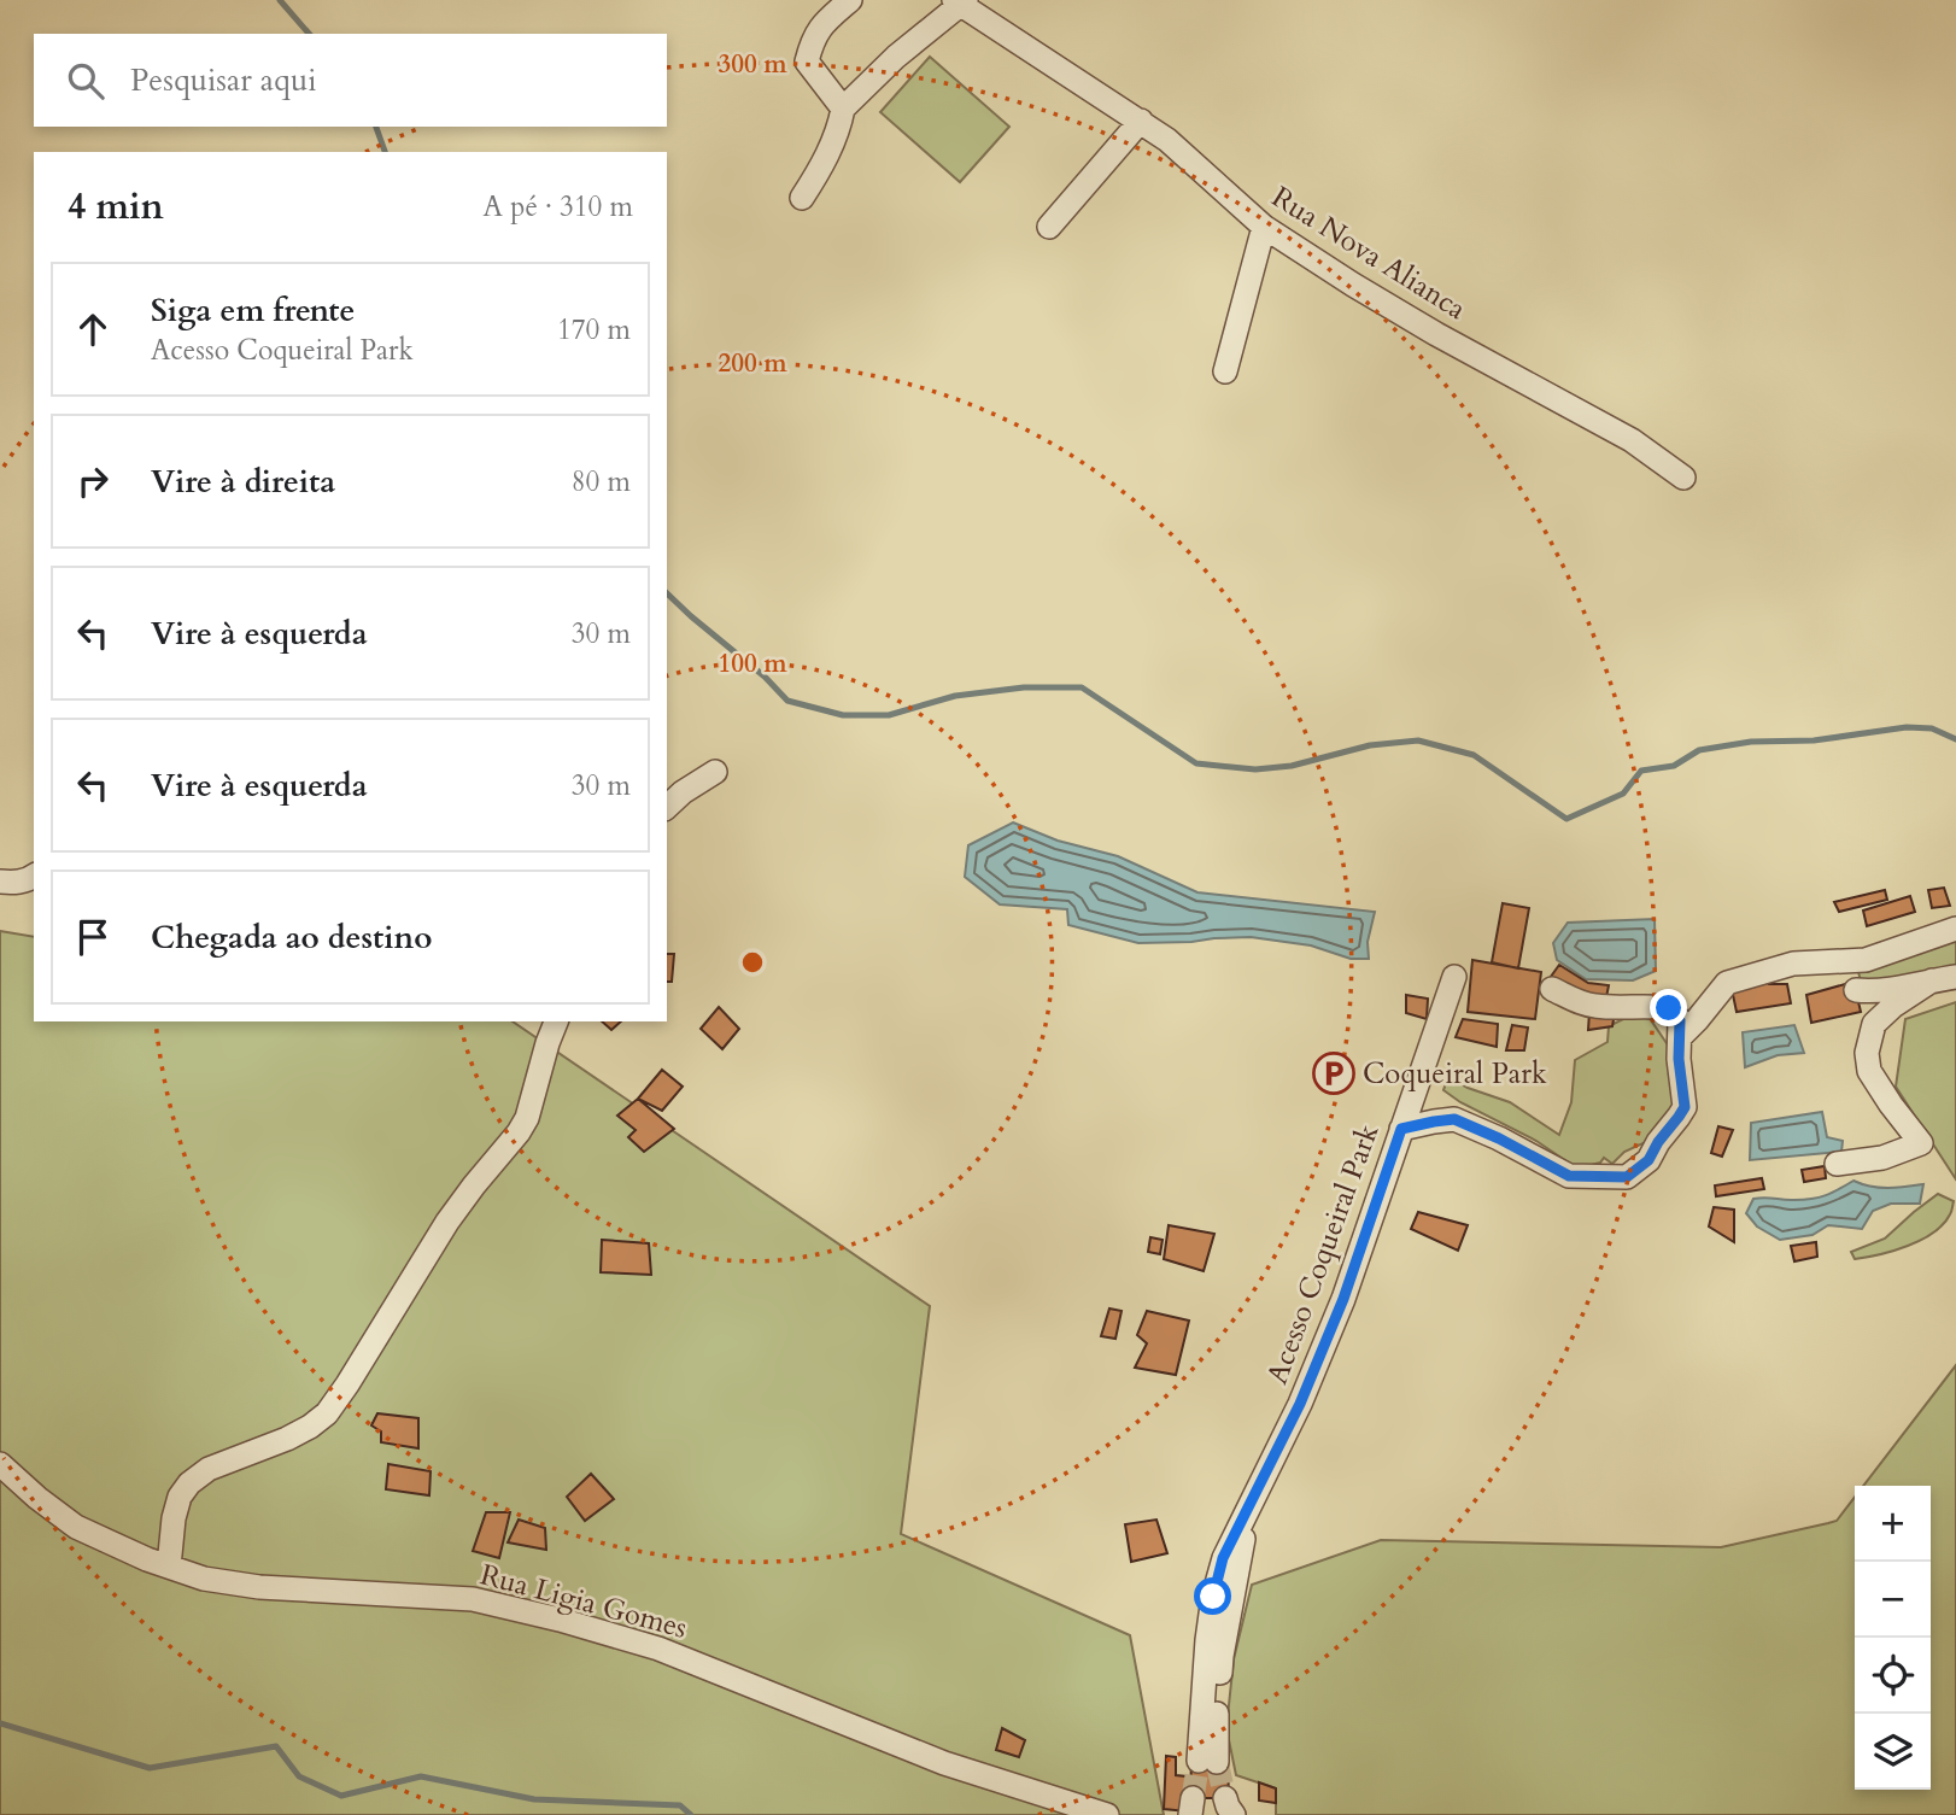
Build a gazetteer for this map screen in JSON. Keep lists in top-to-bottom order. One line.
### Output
{"streets":{"street":["Rua Nova Alianca","Acesso Coqueiral Park","Rua Ligia Gomes"]},"places":{"parking":["Coqueiral Park"]},"page":{"search":"Pesquisar aqui","heading":["4 min","A pé · 310 m"],"list":[["Siga em frente","Acesso Coqueiral Park","170 m"],["Vire à direita","80 m"],["Vire à esquerda","30 m"],["Vire à esquerda","30 m"],"Chegada ao destino"],"map_buttons":["+","−"]},"rings":["300 m","200 m","100 m"]}
